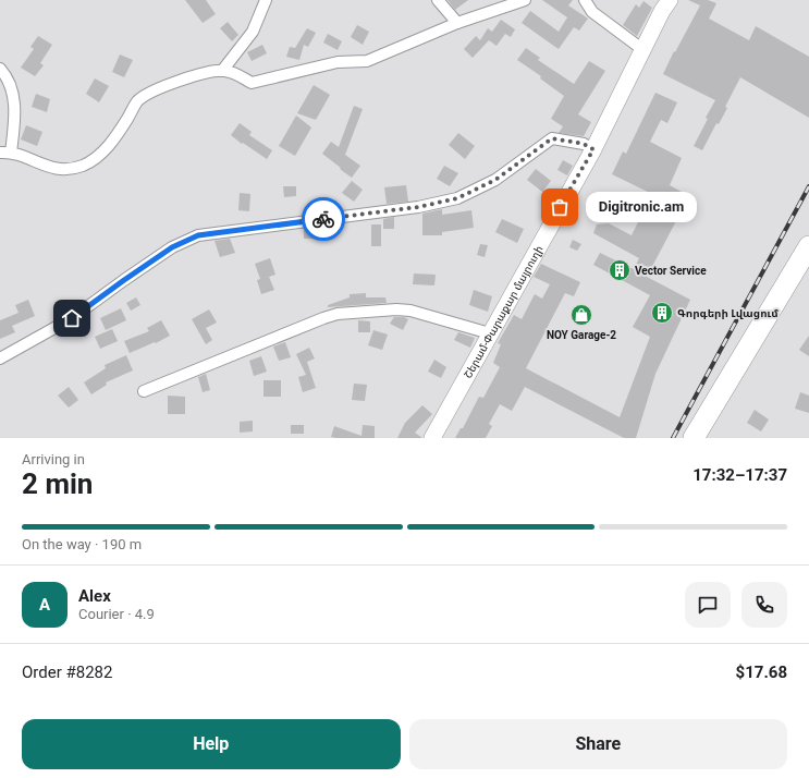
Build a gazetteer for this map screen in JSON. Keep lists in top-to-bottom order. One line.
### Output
{"streets":{"street":["Շերամ-Փարաքար մայրուղի"]},"places":{"other":["Digitronic.am"],"building":["Vector Service","Գորգերի Լվացում"],"shop":["NOY Garage-2"]},"page":{"bubble":"Digitronic.am","heading":["2 min","Arriving in","17:32–17:37"],"panel":["Alex","Courier · 4.9","Order #8282","$17.68"],"bar":"On the way · 190 m","round":"A","buttons":["Help","Share"]}}
